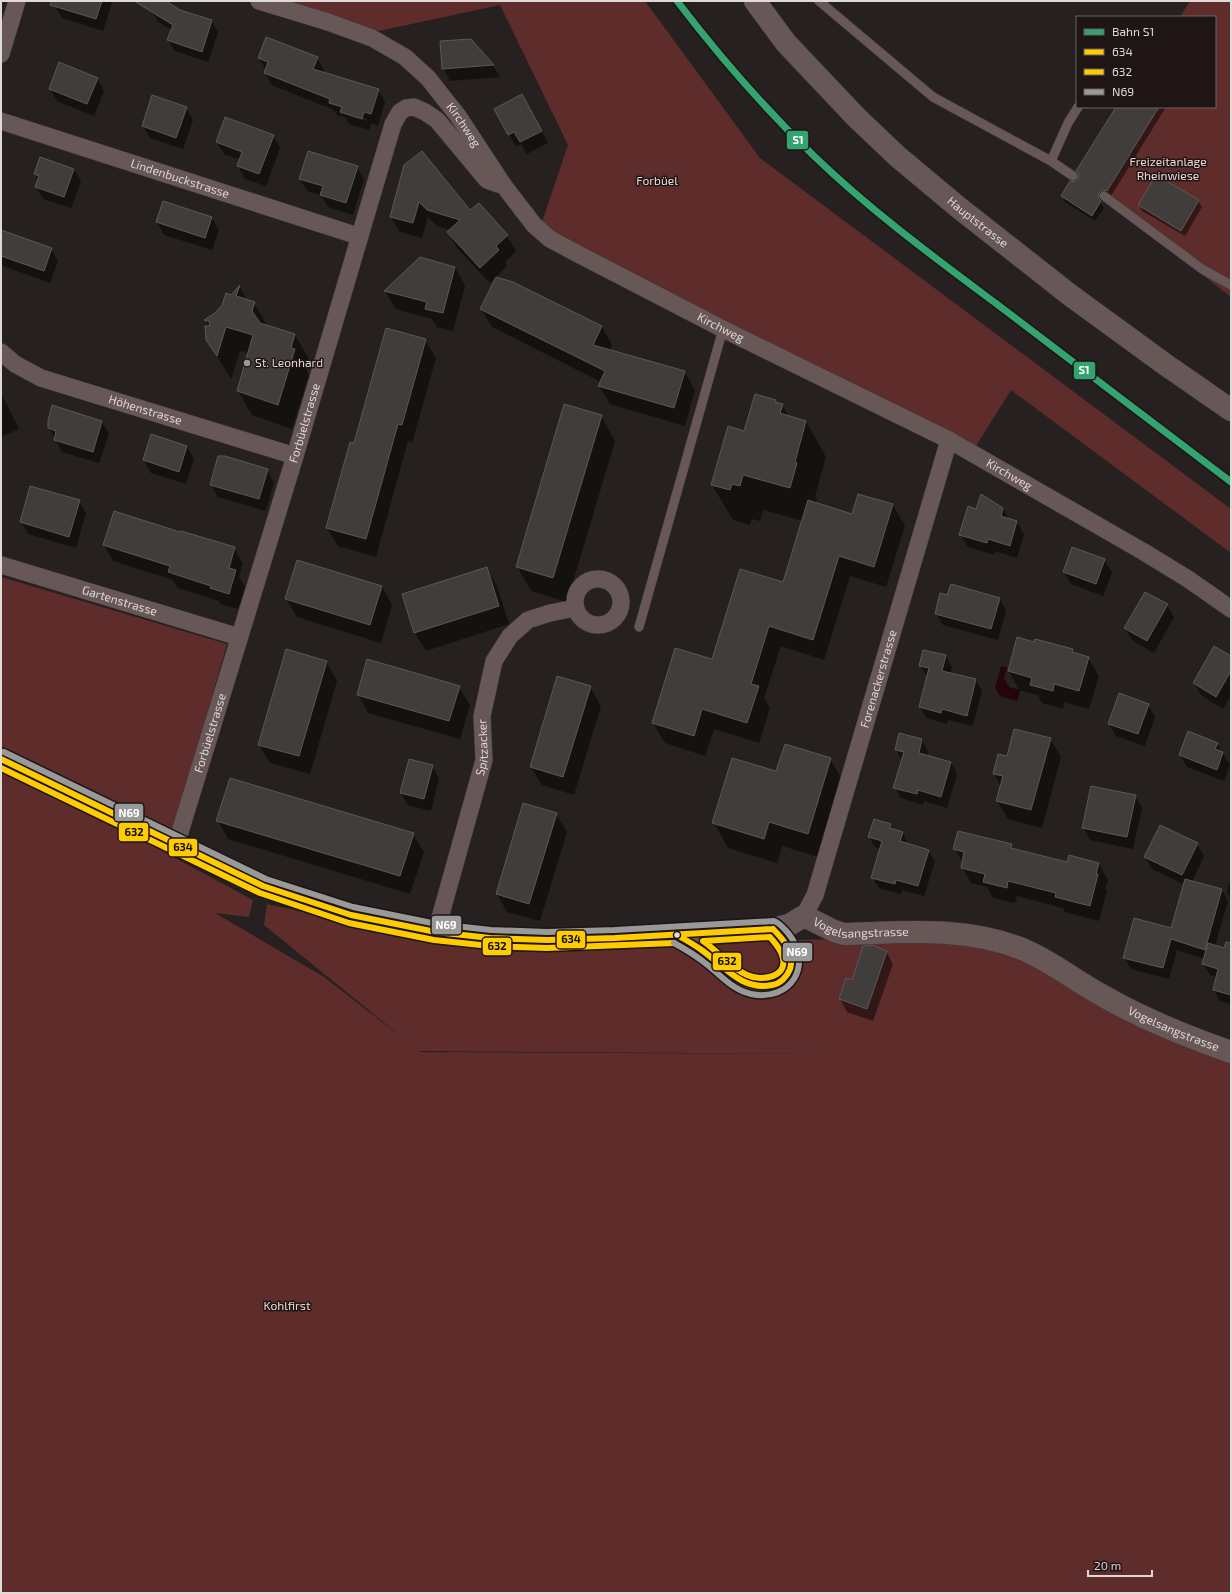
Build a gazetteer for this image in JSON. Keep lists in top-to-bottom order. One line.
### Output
{"streets":{"main road":["Hauptstrasse"],"street":["Kirchweg","Lindenbuckstrasse","Höhenstrasse","Forbüelstrasse","Gartenstrasse","Forenackerstrasse","Spitzacker","Vogelsangstrasse"]},"crossings":[["Kirchweg","Forbüelstrasse"],["Kirchweg","Forenackerstrasse"],["Lindenbuckstrasse","Forbüelstrasse"],["Höhenstrasse","Forbüelstrasse"],["Forbüelstrasse","Gartenstrasse"],["Forbüelstrasse","Vogelsangstrasse"],["Forenackerstrasse","Vogelsangstrasse"],["Spitzacker","Vogelsangstrasse"]],"parks":["Freizeitanlage Rheinwiese","Forbüel","Kohlfirst"],"places":["St. Leonhard"],"lines":["rail line S1","transit line N69","transit line 634","transit line 632"],"legend":["Bahn S1","634","632","N69"],"scale_bar":"20 m"}
